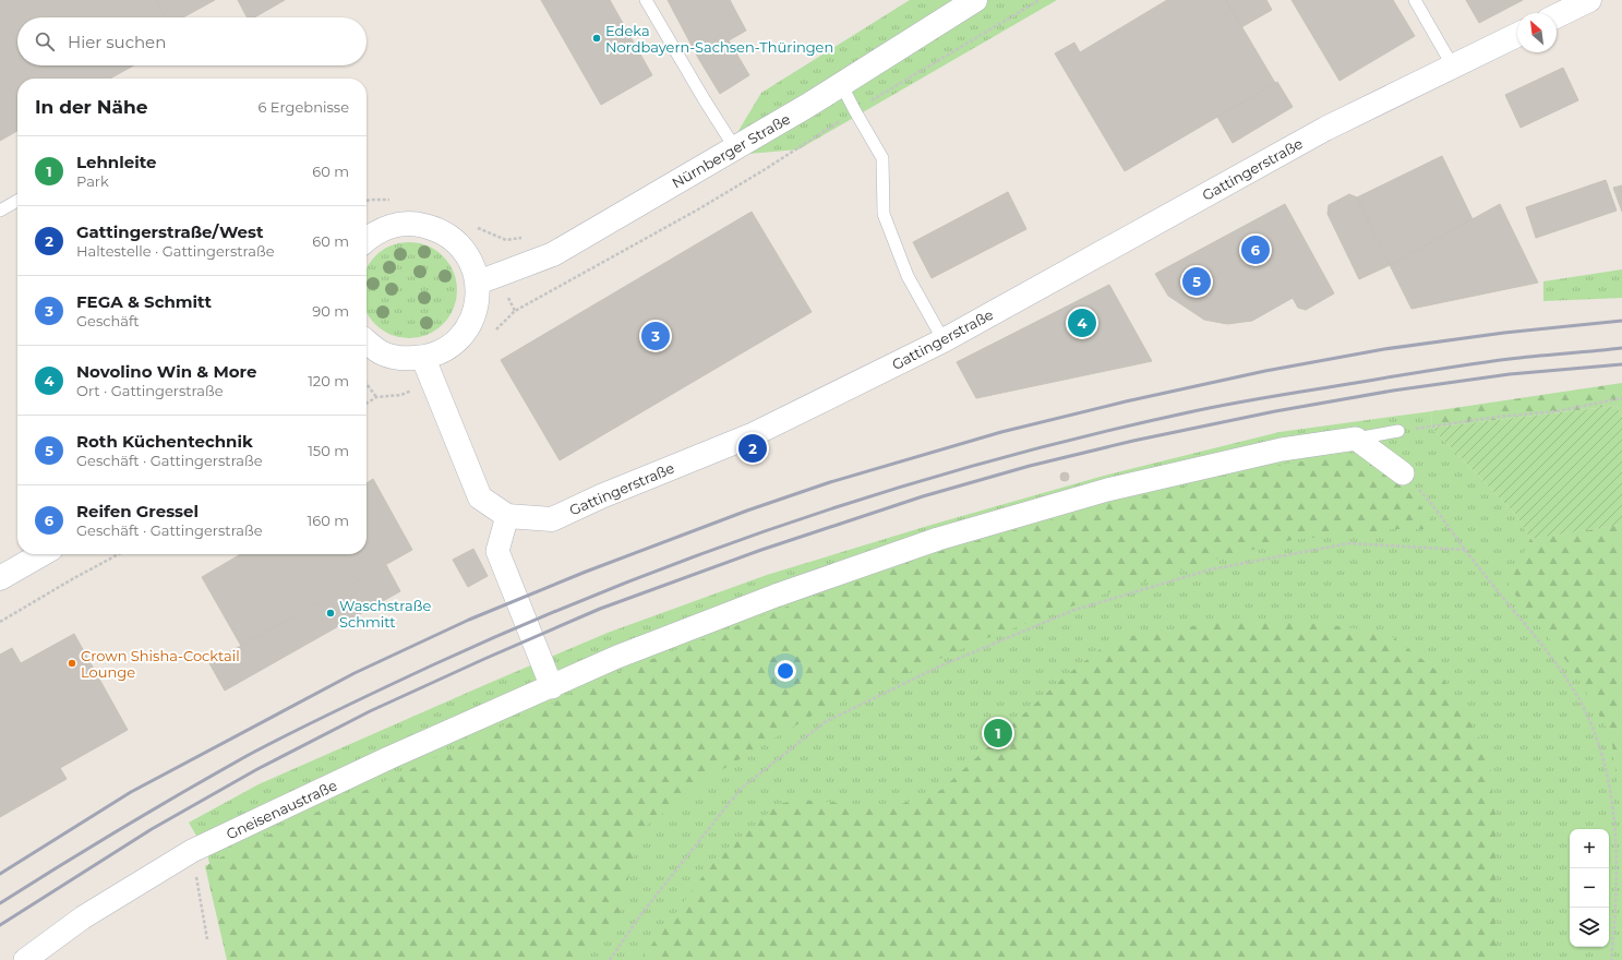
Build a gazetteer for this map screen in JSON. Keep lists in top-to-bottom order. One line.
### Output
{"streets":{"street":["Nürnberger Straße","Gattingerstraße","Gneisenaustraße"]},"places":["Edeka Nordbayern-Sachsen-Thüringen","Waschstraße Schmitt","Crown Shisha-Cocktail Lounge"],"north":"top left","page":{"search":"Hier suchen","heading":["In der Nähe","6 Ergebnisse"],"list":[{"mark":"1","name":"Lehnleite","note":"Park","value":"60 m"},{"mark":"2","name":"Gattingerstraße/West","note":"Haltestelle · Gattingerstraße","value":"60 m"},{"mark":"3","name":"FEGA & Schmitt","note":"Geschäft","value":"90 m"},{"mark":"4","name":"Novolino Win & More","note":"Ort · Gattingerstraße","value":"120 m"},{"mark":"5","name":"Roth Küchentechnik","note":"Geschäft · Gattingerstraße","value":"150 m"},{"mark":"6","name":"Reifen Gressel","note":"Geschäft · Gattingerstraße","value":"160 m"}],"pins":["6","5","4","3","2","1"],"map_buttons":["+","−"]}}
